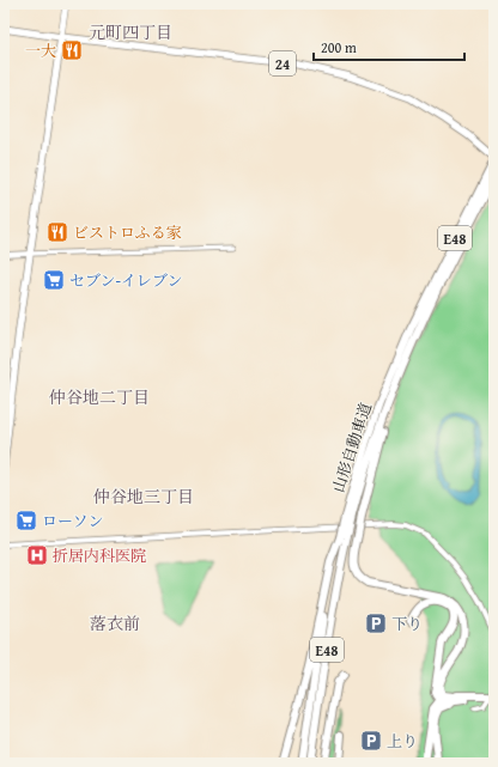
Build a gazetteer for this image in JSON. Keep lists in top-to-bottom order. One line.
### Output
{"streets":{"highway":["E48","山形自動車道"],"main road":["24"]},"crossings":[["24","山形自動車道"]],"districts":["元町四丁目","仲谷地二丁目","仲谷地三丁目","落衣前"],"places":{"restaurant":["一大","ビストロふる家"],"supermarket":["セブン-イレブン","ローソン"],"hospital":["折居内科医院"],"parking":["下り","上り"]},"scale_bar":"200 m"}
